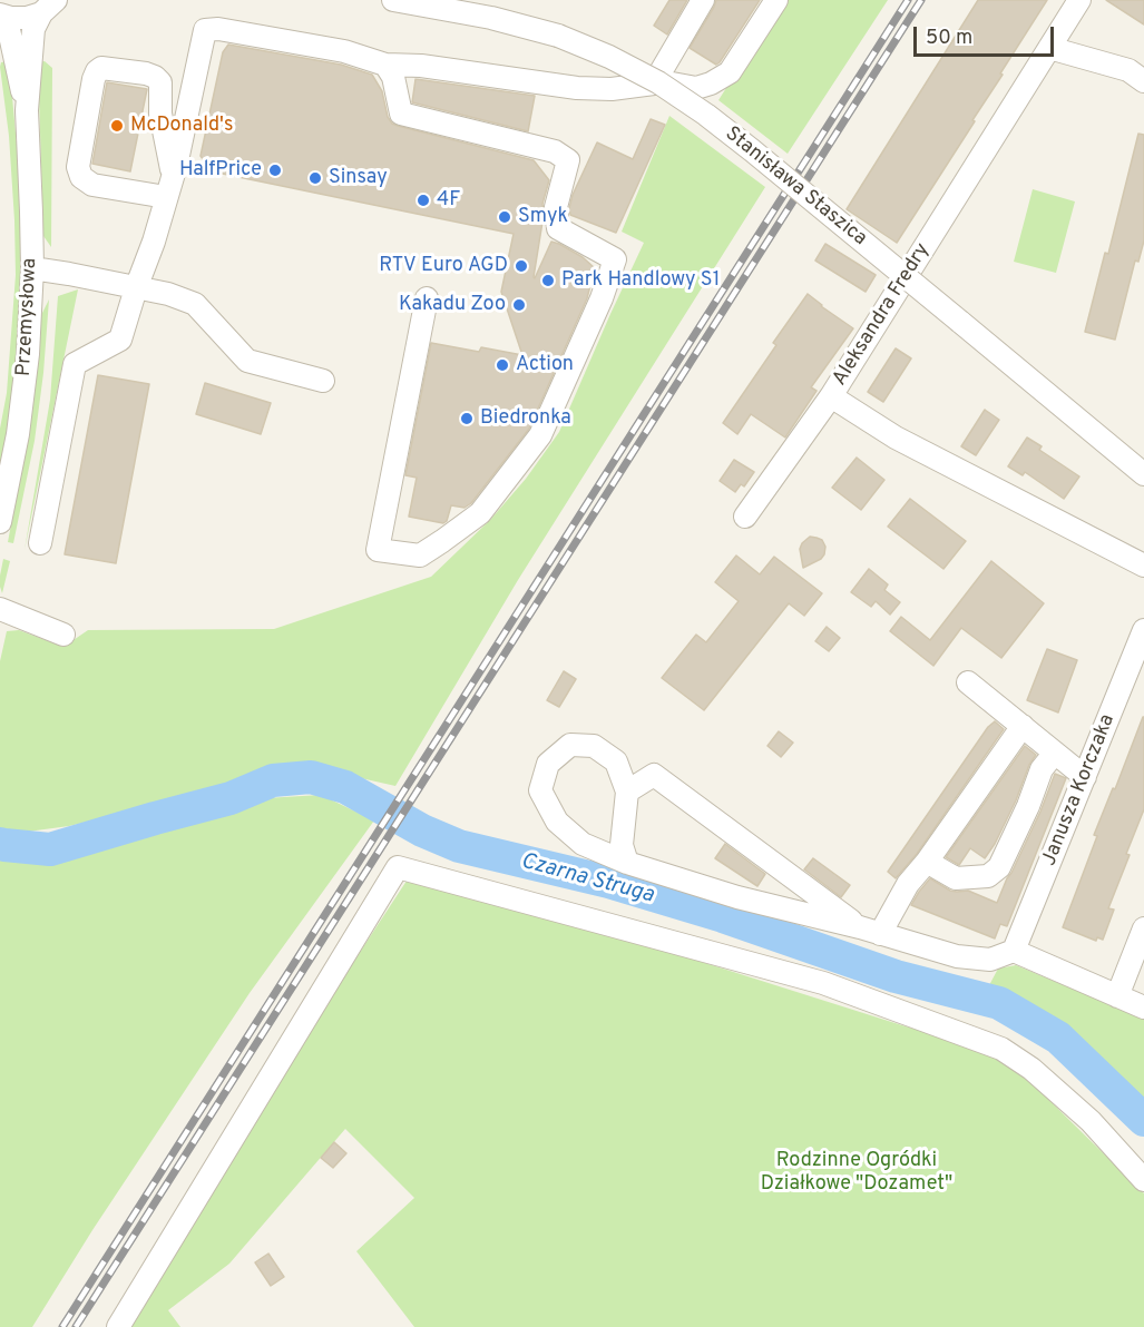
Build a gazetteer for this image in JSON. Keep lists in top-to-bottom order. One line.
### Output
{"streets":{"street":["Stanisława Staszica","Aleksandra Fredry","Przemysłowa","Janusza Korczaka"]},"water":["Czarna Struga"],"parks":["Rodzinne Ogródki Działkowe \"Dozamet\""],"places":["McDonald's","HalfPrice","Sinsay","4F","Smyk","RTV Euro AGD","Park Handlowy S1","Kakadu Zoo","Action","Biedronka"],"scale_bar":"50 m"}
